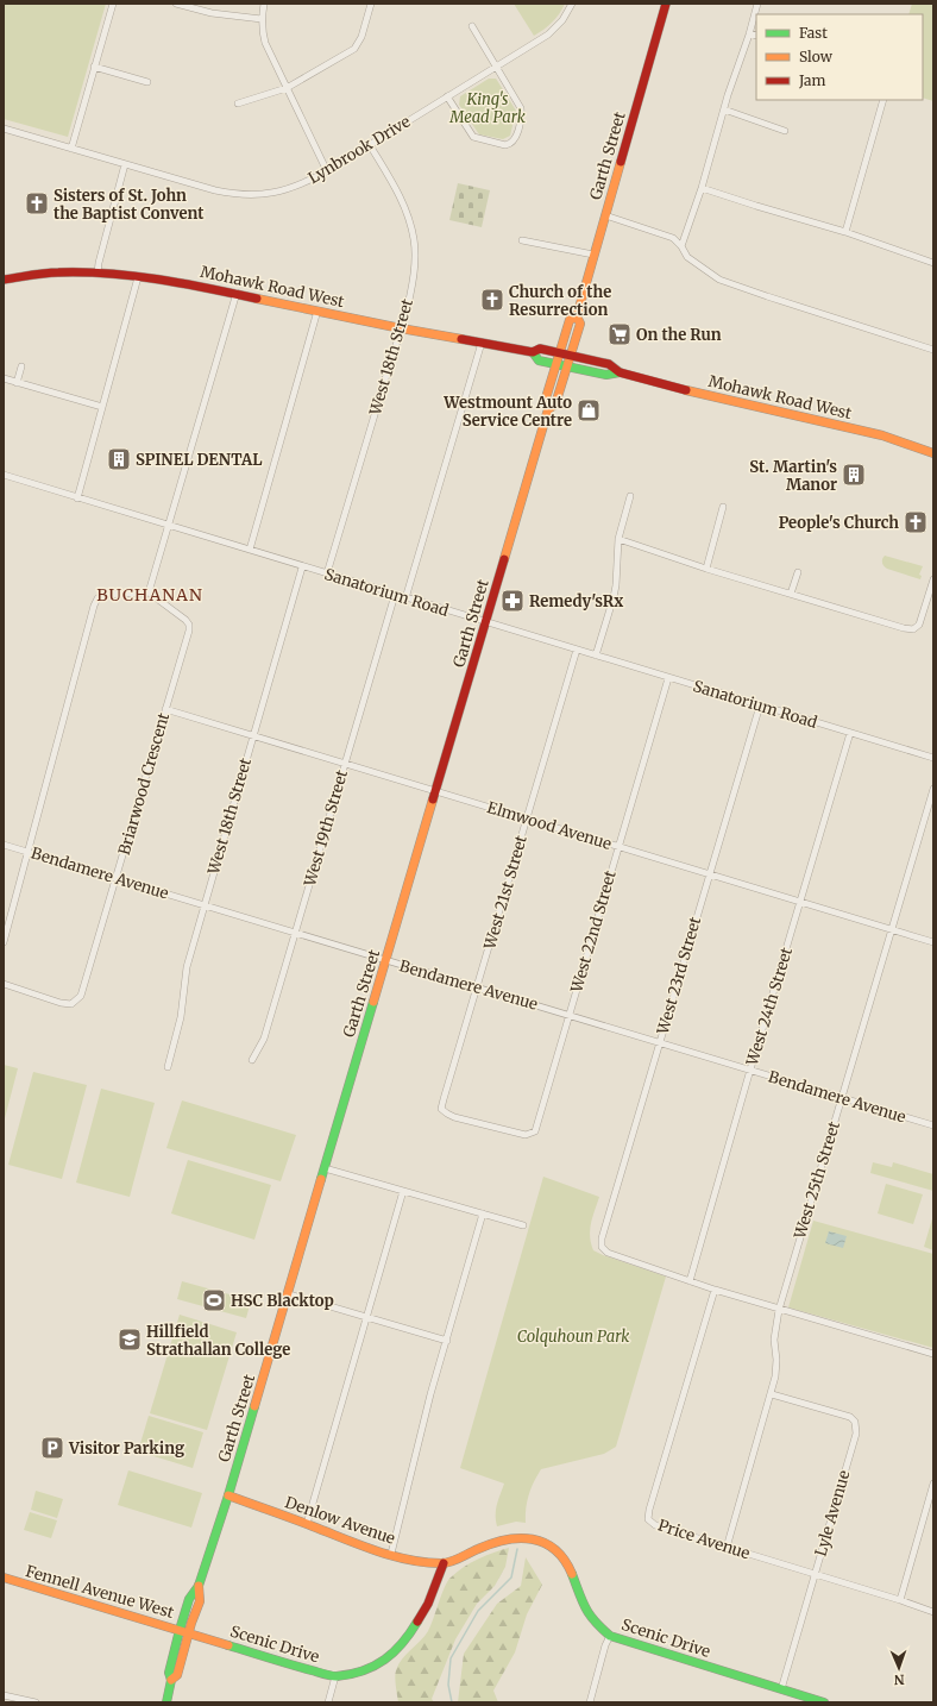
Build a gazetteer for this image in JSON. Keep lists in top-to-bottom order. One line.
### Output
{"streets":{"main road":["Garth Street","Mohawk Road West","Denlow Avenue","Fennell Avenue West","Scenic Drive"],"street":["Lynbrook Drive","West 18th Street","Sanatorium Road","Briarwood Crescent","Elmwood Avenue","West 19th Street","Bendamere Avenue","West 21st Street","West 22nd Street","West 23rd Street","West 24th Street","West 25th Street","Lyle Avenue","Price Avenue"]},"crossings":[["Lynbrook Drive","West 18th Street"],["Garth Street","Mohawk Road West"],["Garth Street","Sanatorium Road"],["Garth Street","Elmwood Avenue"],["Garth Street","Bendamere Avenue"],["Garth Street","Denlow Avenue"],["Garth Street","Fennell Avenue West"],["Garth Street","Scenic Drive"],["Mohawk Road West","West 18th Street"],["West 18th Street","Sanatorium Road"],["West 18th Street","Elmwood Avenue"],["West 18th Street","Bendamere Avenue"],["Sanatorium Road","West 19th Street"],["Sanatorium Road","West 21st Street"],["Sanatorium Road","West 22nd Street"],["Sanatorium Road","West 23rd Street"],["Sanatorium Road","West 24th Street"],["Briarwood Crescent","Elmwood Avenue"],["Briarwood Crescent","Bendamere Avenue"],["Elmwood Avenue","West 19th Street"],["Elmwood Avenue","West 21st Street"],["Elmwood Avenue","West 22nd Street"],["Elmwood Avenue","West 23rd Street"],["Elmwood Avenue","West 24th Street"],["Elmwood Avenue","West 25th Street"],["West 19th Street","Bendamere Avenue"],["Bendamere Avenue","West 21st Street"],["Bendamere Avenue","West 22nd Street"],["Bendamere Avenue","West 23rd Street"],["Bendamere Avenue","West 24th Street"],["Bendamere Avenue","West 25th Street"],["West 21st Street","West 22nd Street"],["West 23rd Street","West 24th Street"],["West 25th Street","Lyle Avenue"],["West 25th Street","Price Avenue"],["Lyle Avenue","Price Avenue"],["Lyle Avenue","Scenic Drive"],["Denlow Avenue","Scenic Drive"],["Fennell Avenue West","Scenic Drive"]],"districts":["BUCHANAN"],"parks":["King's Mead Park","Colquhoun Park"],"places":{"church":["Sisters of St. John the Baptist Convent","Church of the Resurrection","People's Church"],"supermarket":["On the Run"],"shop":["Westmount Auto Service Centre"],"building":["SPINEL DENTAL","St. Martin's Manor"],"pharmacy":["Remedy'sRx"],"sports":["HSC Blacktop"],"school or university":["Hillfield Strathallan College"],"parking":["Visitor Parking"]},"legend":["Fast","Slow","Jam"],"north":"bottom"}
